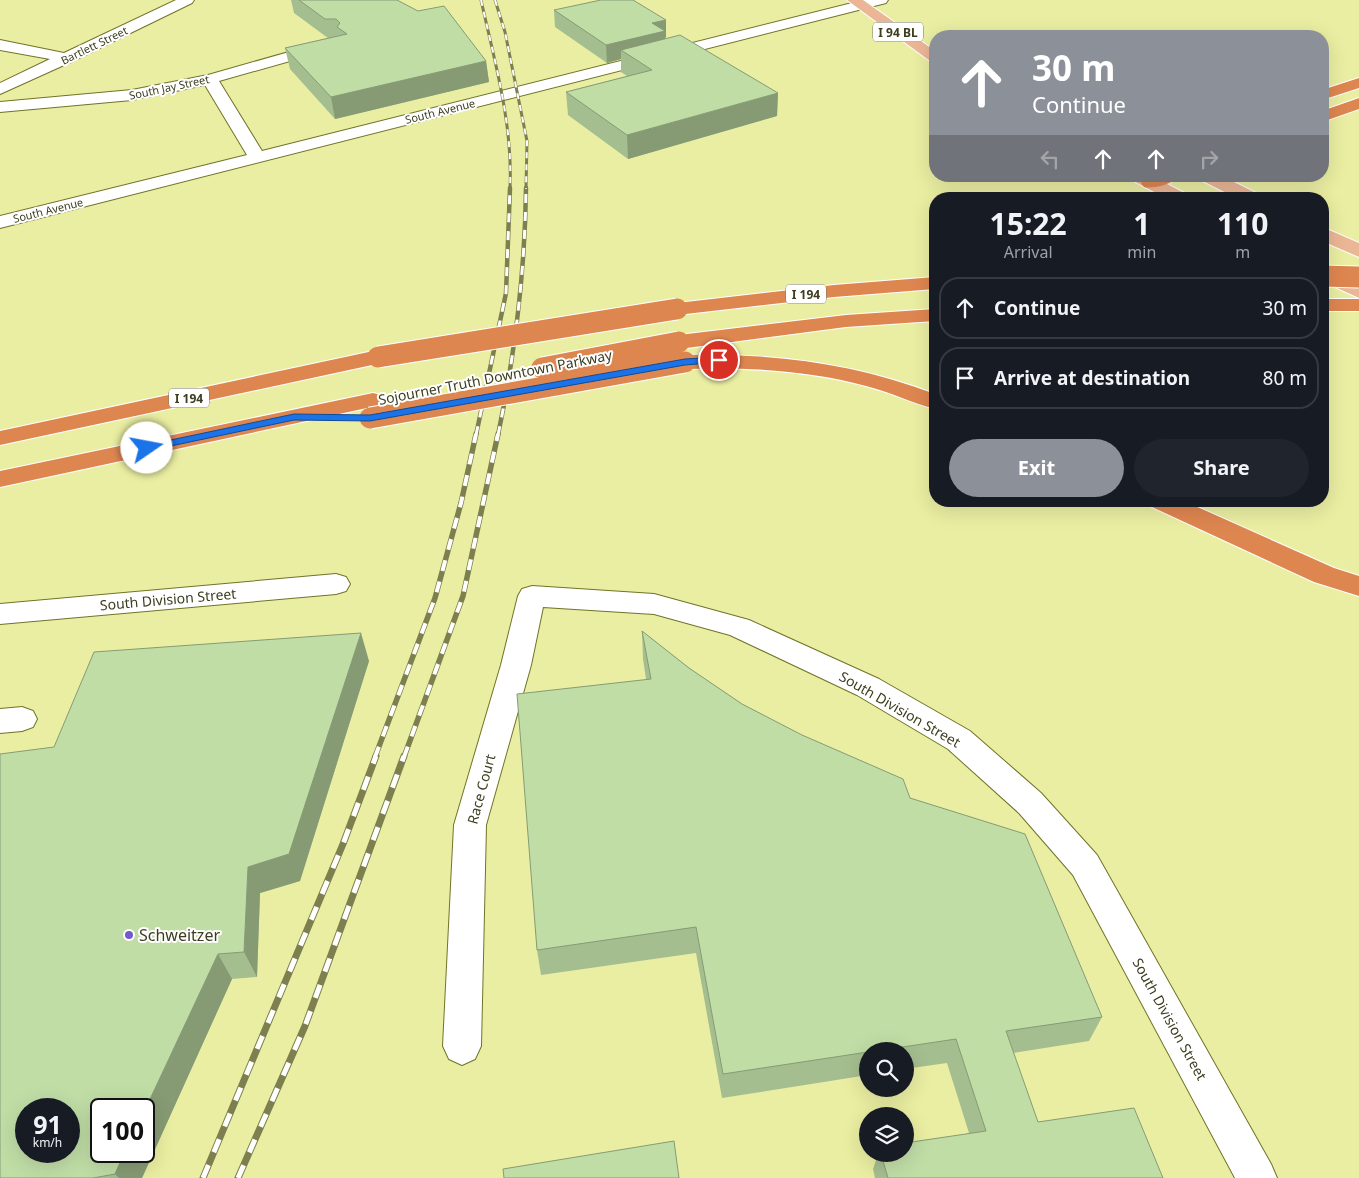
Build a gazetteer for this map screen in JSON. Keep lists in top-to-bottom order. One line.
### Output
{"streets":{"highway":["I 194","Sojourner Truth Downtown Parkway"],"main road":["I 94 BL"],"street":["Bartlett Street","South Jay Street","South Avenue","South Division Street","Race Court"]},"crossings":[["I 94 BL","South Avenue"],["I 194","Sojourner Truth Downtown Parkway"],["South Division Street","Race Court"]],"places":["Schweitzer"],"page":{"turn":["30 m","Continue"],"eta":["15:22","Arrival","1","min","110","m"],"list":[{"name":"Continue","value":"30 m"},{"name":"Arrive at destination","value":"80 m"}],"buttons":["Exit","Share"],"speed":"91 km/h","limit":"100"}}
